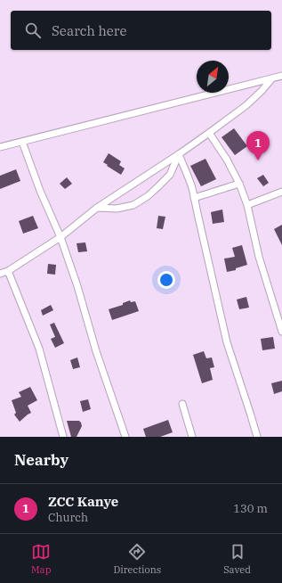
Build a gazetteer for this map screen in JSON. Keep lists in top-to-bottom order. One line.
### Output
{"north":"top right","page":{"search":"Search here","pins":"1","heading":"Nearby","list":[{"mark":"1","name":"ZCC Kanye","note":"Church","value":"130 m"}],"nav":["Map","Directions","Saved"]}}
